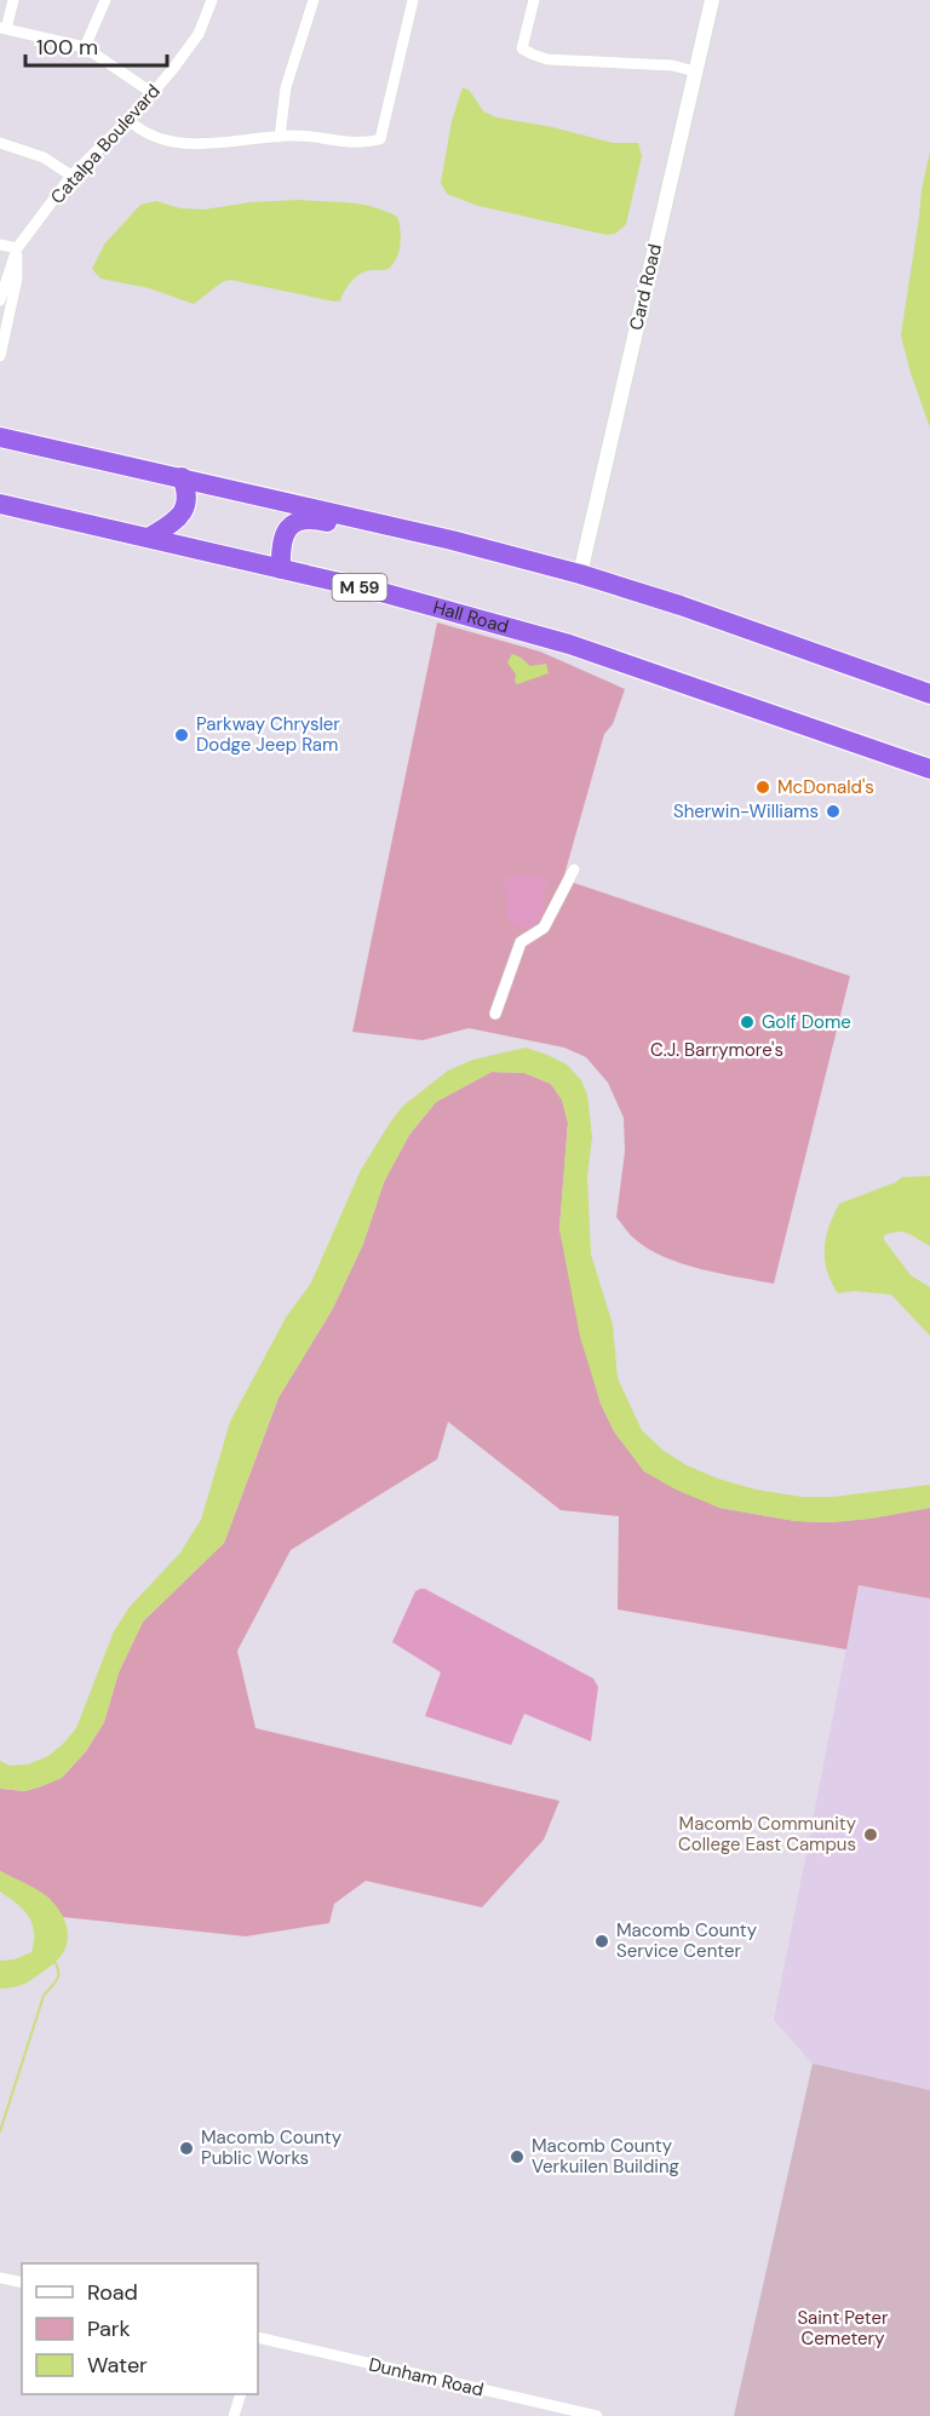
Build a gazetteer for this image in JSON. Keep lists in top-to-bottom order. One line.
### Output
{"streets":{"highway":["M 59","Hall Road"],"street":["Catalpa Boulevard","Card Road","Dunham Road"]},"parks":["C.J. Barrymore's","Saint Peter Cemetery"],"places":["Parkway Chrysler Dodge Jeep Ram","McDonald's","Sherwin-Williams","Golf Dome","Macomb Community College East Campus","Macomb County Service Center","Macomb County Public Works","Macomb County Verkuilen Building"],"legend":["Road","Park","Water"],"scale_bar":"100 m"}
